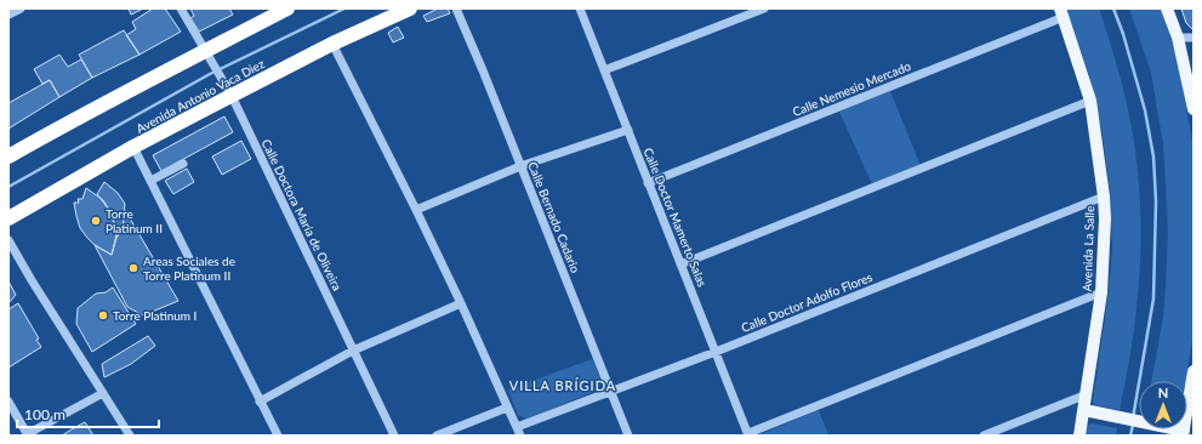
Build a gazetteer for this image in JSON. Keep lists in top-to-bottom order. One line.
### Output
{"streets":{"highway":["Avenida Antonio Vaca Diez"],"main road":["Avenida La Salle"],"street":["Calle Nemesio Mercado","Calle Doctora María de Oliveira","Calle Bernado Cadario","Calle Doctor Mamerto Salas","Calle Doctor Adolfo Flores"]},"crossings":[["Calle Nemesio Mercado","Calle Doctor Mamerto Salas"],["Calle Nemesio Mercado","Avenida La Salle"],["Avenida Antonio Vaca Diez","Calle Doctora María de Oliveira"],["Calle Bernado Cadario","Calle Doctor Adolfo Flores"],["Calle Doctor Mamerto Salas","Calle Doctor Adolfo Flores"],["Avenida La Salle","Calle Doctor Adolfo Flores"]],"districts":["VILLA BRÍGIDA"],"places":["Torre Platinum II","Areas Sociales de Torre Platinum II","Torre Platinum I"],"scale_bar":"100 m","north":"top"}
